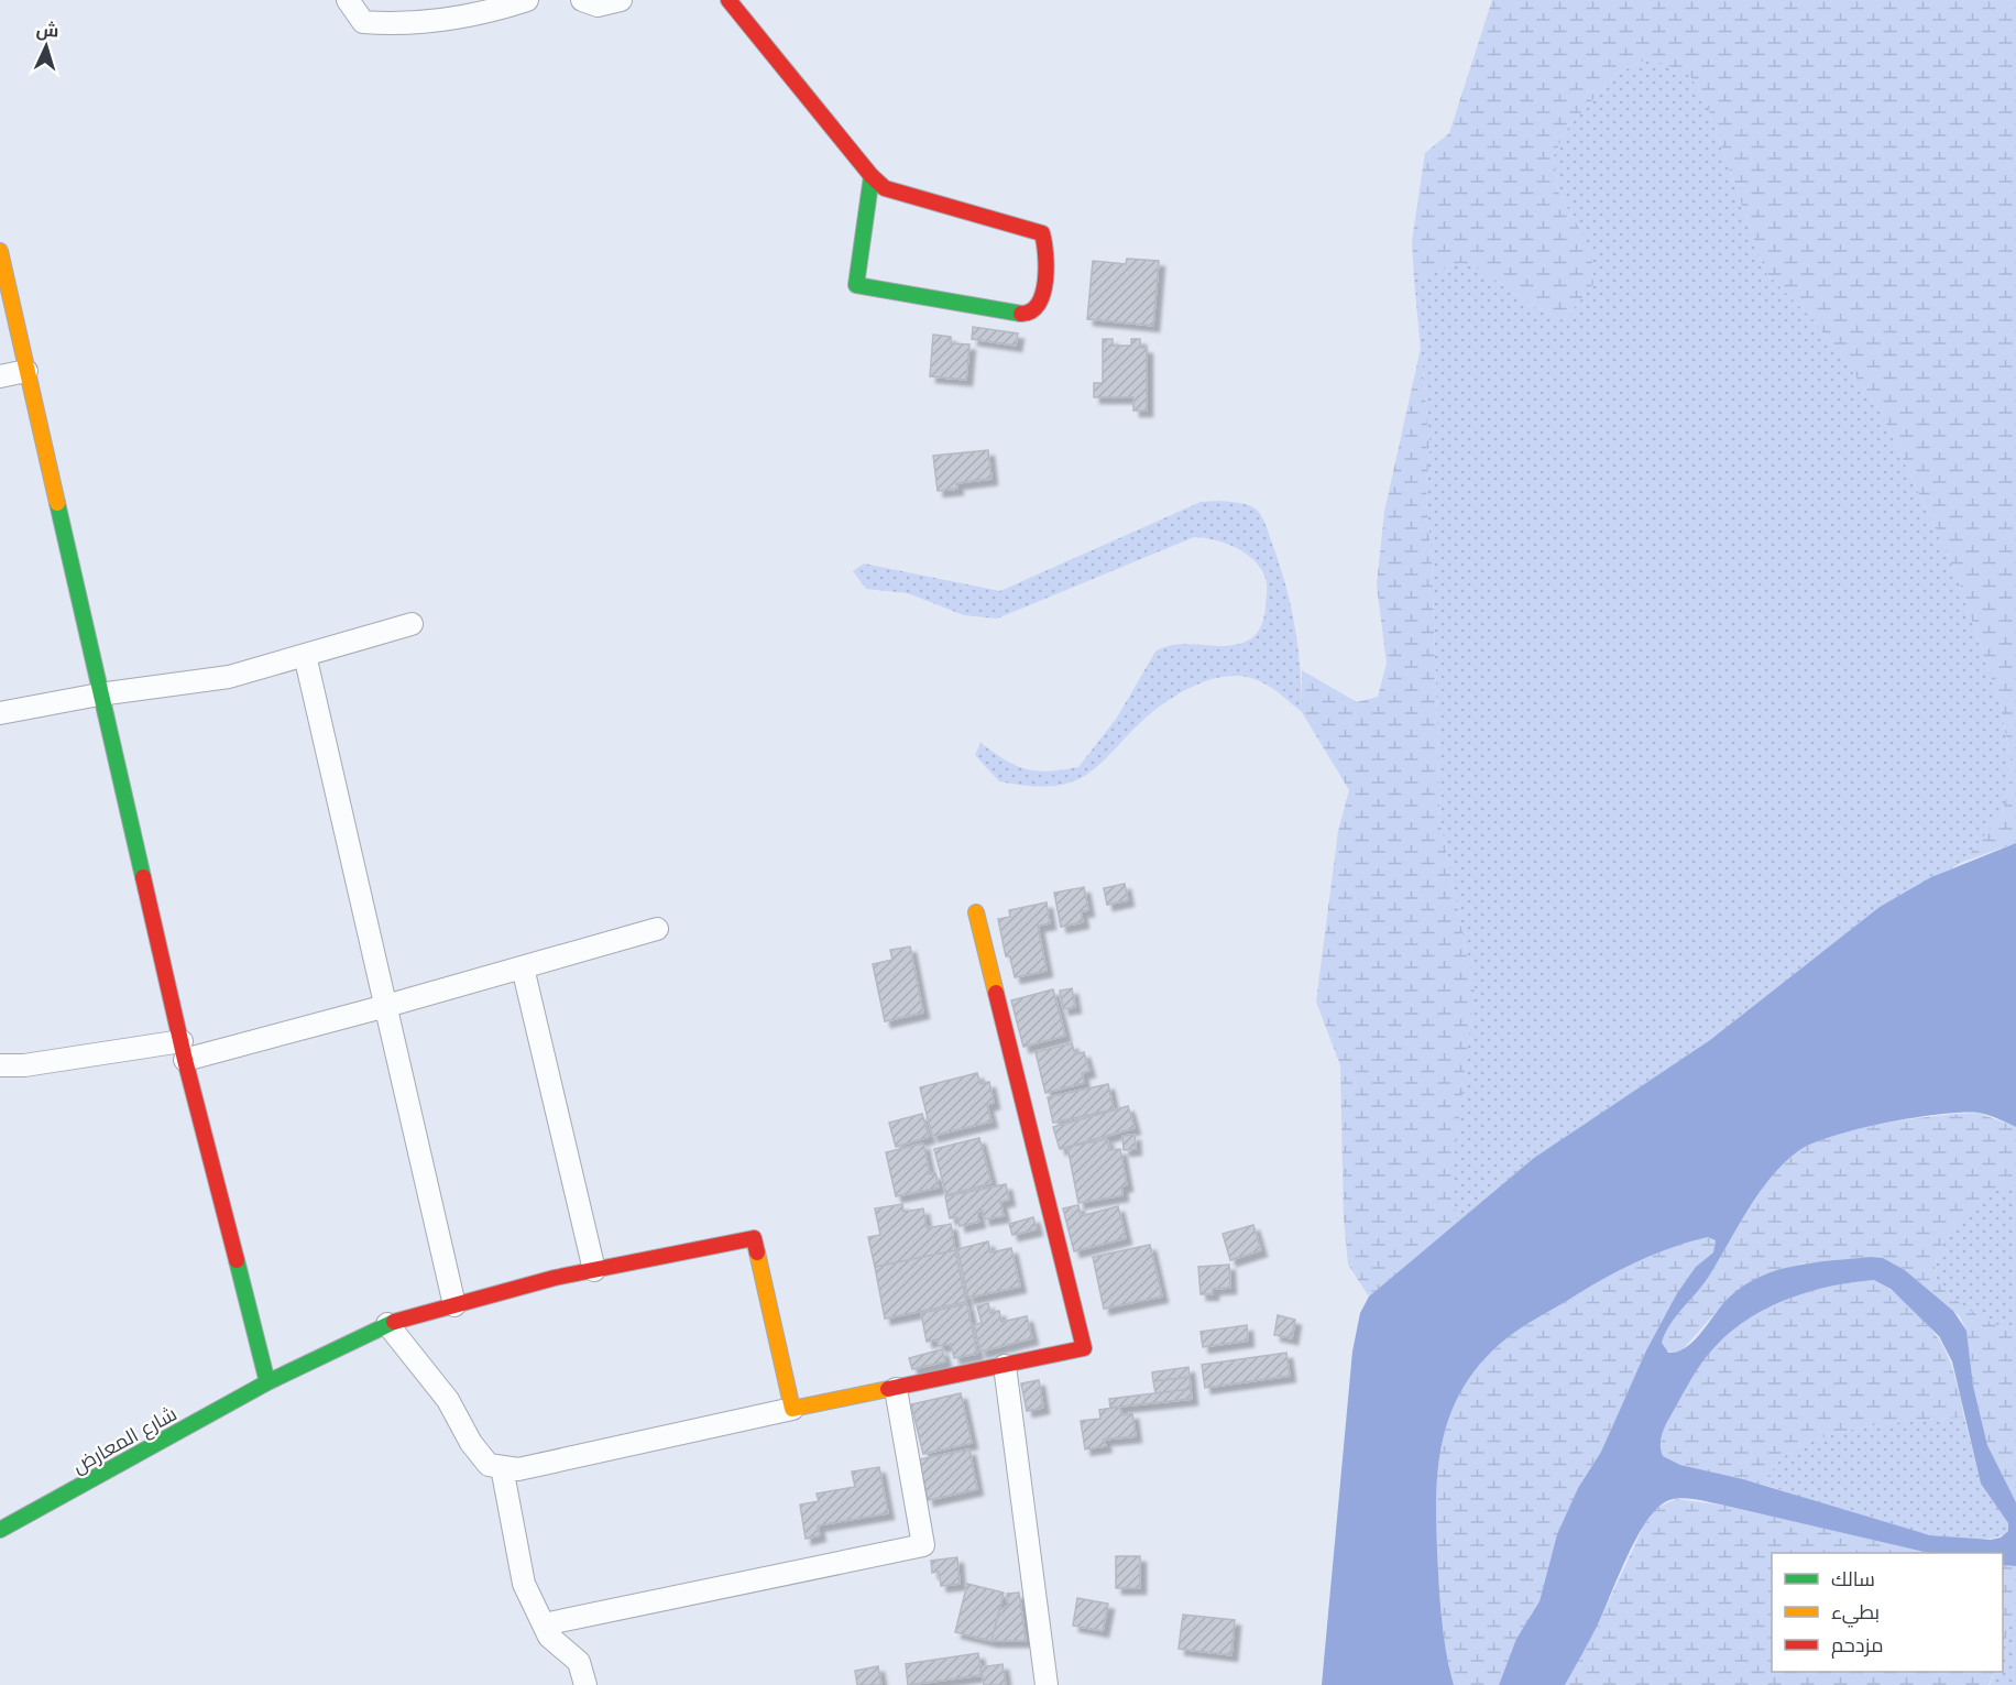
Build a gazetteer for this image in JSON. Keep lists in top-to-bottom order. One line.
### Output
{"streets":{"street":["شارع المعارض"]},"legend":["سالك","بطيء","مزدحم"],"north":"top"}
